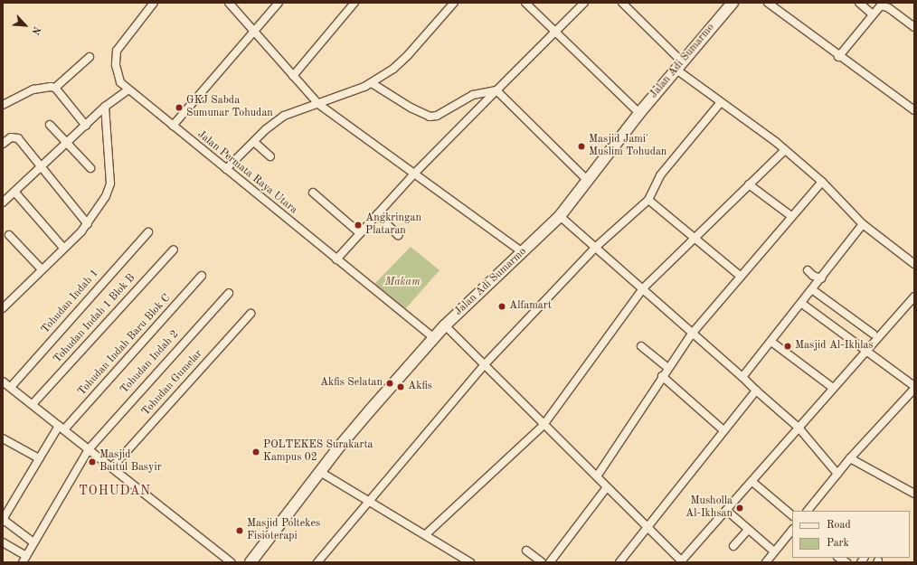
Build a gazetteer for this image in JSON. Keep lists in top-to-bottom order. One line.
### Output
{"streets":{"main road":["Jalan Adi Sumarmo"],"street":["Jalan Permata Raya Utara","Tohudan Indah 1","Tohudan Indah 1 Blok B","Tohudan Indah Baru Blok C","Tohudan Indah 2","Tohudan Gumelar"]},"crossings":[["Jalan Adi Sumarmo","Jalan Permata Raya Utara"],["Tohudan Indah Baru Blok C","Tohudan Indah 2"]],"districts":["TOHUDAN"],"parks":["Makam"],"places":["GKJ Sabda Sumunar Tohudan","Masjid Jami' Muslim Tohudan","Angkringan Plataran","Alfamart","Masjid Al-Ikhlas","Akfis Selatan","Akfis","POLTEKES Surakarta Kampus 02","Masjid Baitul Basyir","Musholla Al-Ikhsan","Masjid Poltekes Fisioterapi"],"legend":["Road","Park"],"north":"bottom right"}
